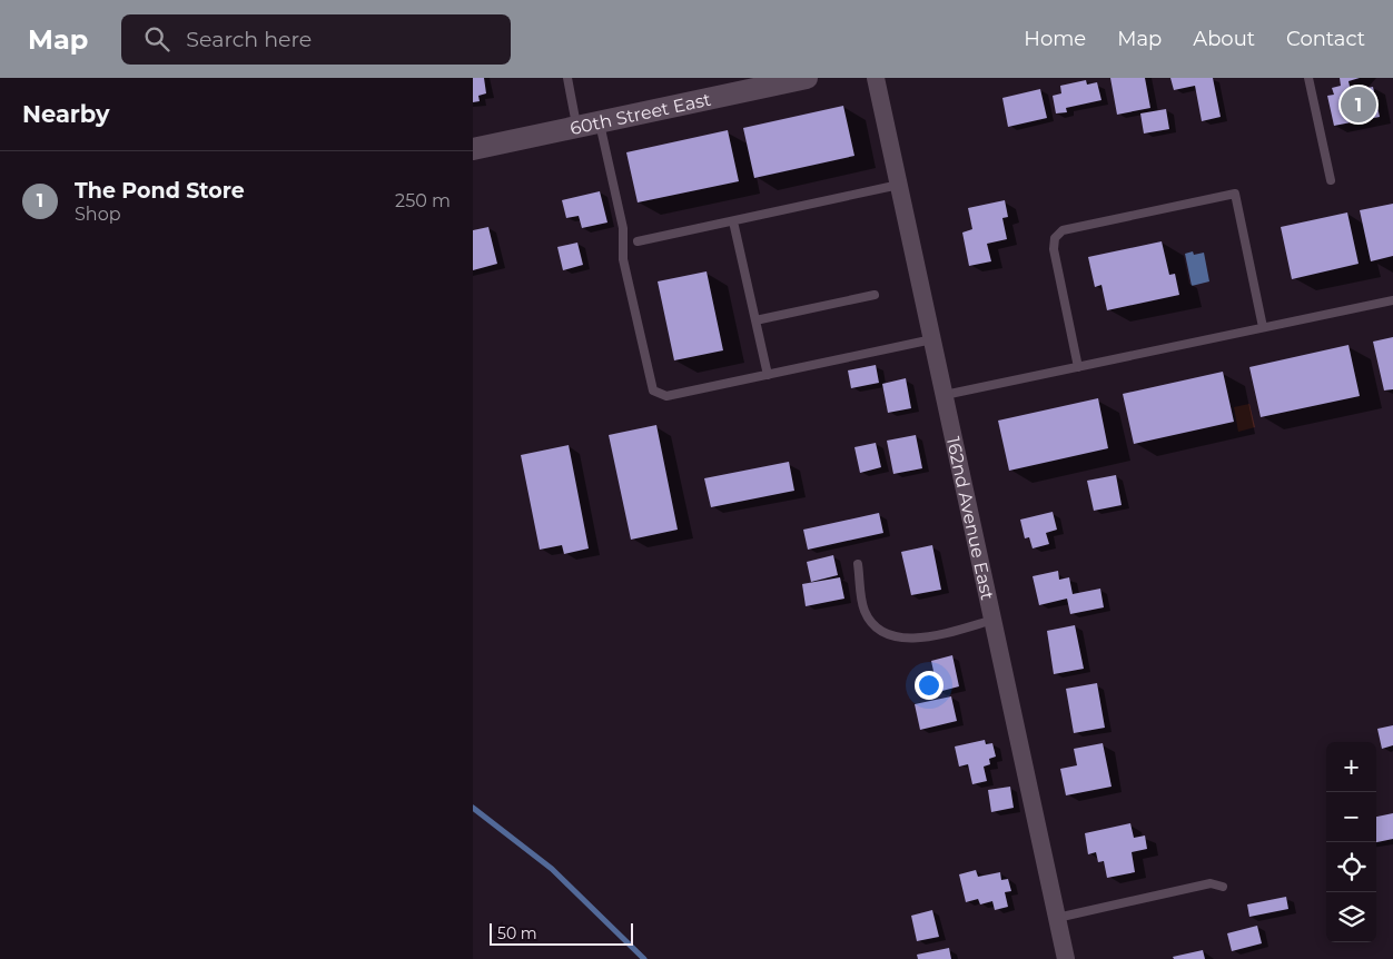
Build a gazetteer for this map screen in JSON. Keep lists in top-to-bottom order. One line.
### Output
{"streets":{"street":["60th Street East","162nd Avenue East"]},"scale_bar":"50 m","page":{"header":"Map","search":"Search here","nav":["Home","Map","About","Contact"],"heading":"Nearby","pins":"1","list":[{"mark":"1","name":"The Pond Store","note":"Shop","value":"250 m"}],"map_buttons":["+","−"],"scale":"50 m"}}
